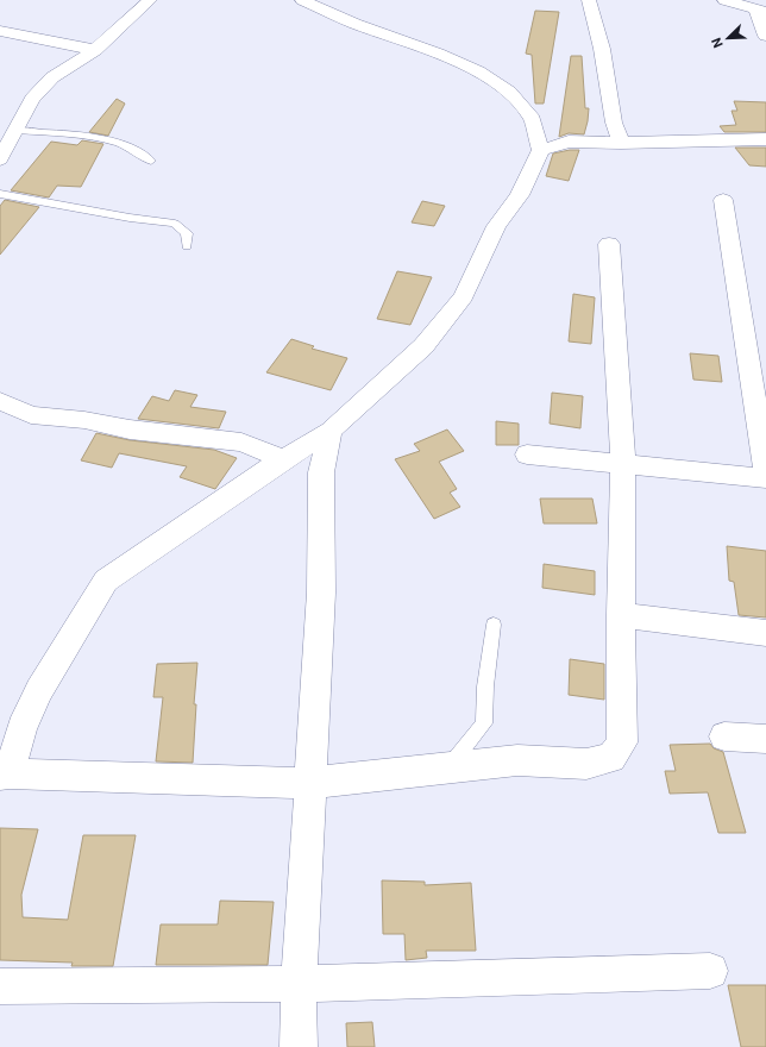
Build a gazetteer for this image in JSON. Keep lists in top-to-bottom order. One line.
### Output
{"north":"bottom left"}
